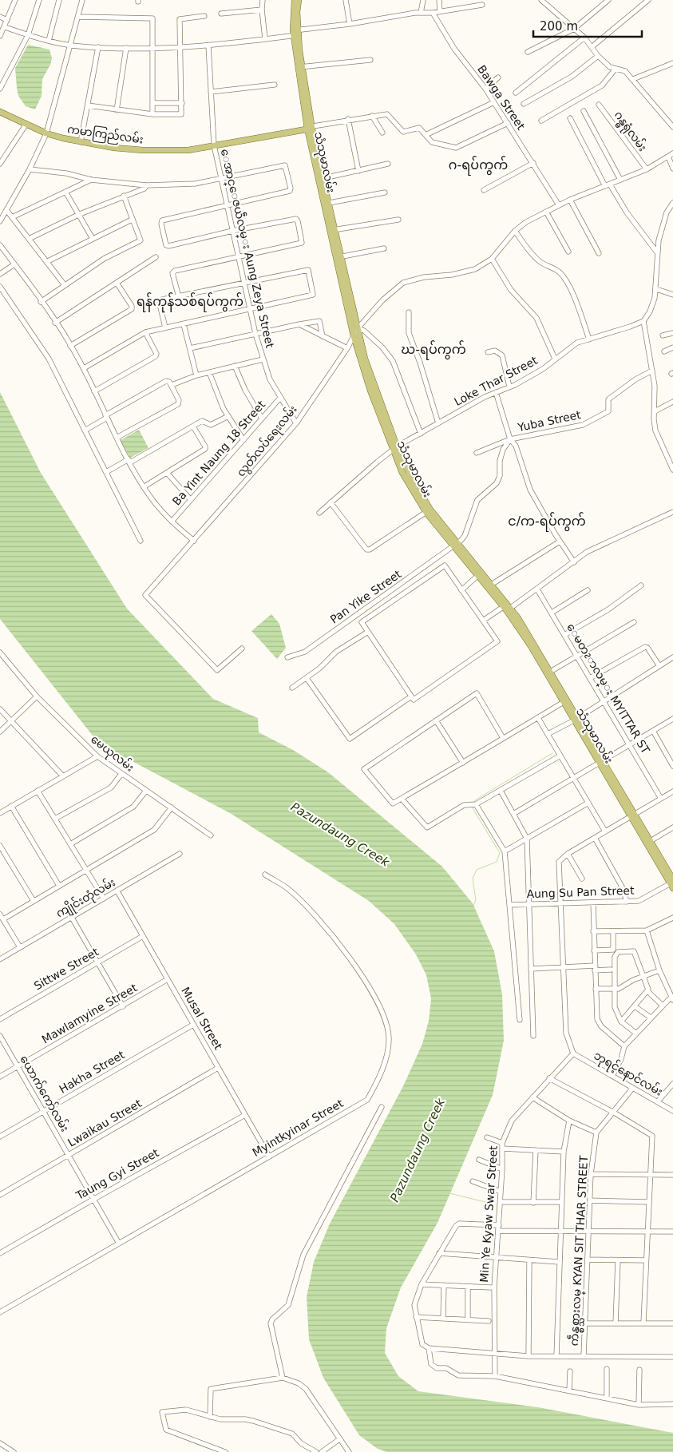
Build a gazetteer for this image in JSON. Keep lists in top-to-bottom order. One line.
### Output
{"streets":{"main road":["ကမာကြည်လမ်း","သံသုမာလမ်း"],"street":["Bawga Street","ဂန္ဓရုံလမ်း","ေအာင္ေဇယဵလမ္း Aung Zeya Street","Loke Thar Street","Yuba Street","လွတ်လပ်ရေးလမ်း","Ba Yint Naung 18 Street","Pan Yike Street","ေမတၩာလမ္း MYITTAR ST","မေယုလမ်း","Aung Su Pan Street","ကျိုင်းတုံလမ်း","Sittwe Street","Mawlamyine Street","Musal Street","Hakha Street","ဘုရင့်နောင်လမ်း","ယောက်ကော်လမ်း","Lwaikau Street","Myintkyinar Street","Taung Gyi Street","Min Ye Kyaw Swar Street","ကဵန္စစ္သားလမ္ KYAN SIT THAR STREET"]},"crossings":[["Bawga Street","လွတ်လပ်ရေးလမ်း"],["ဂန္ဓရုံလမ်း","လွတ်လပ်ရေးလမ်း"],["ကမာကြည်လမ်း","သံသုမာလမ်း"],["ကမာကြည်လမ်း","ေအာင္ေဇယဵလမ္း Aung Zeya Street"],["သံသုမာလမ်း","Loke Thar Street"],["သံသုမာလမ်း","လွတ်လပ်ရေးလမ်း"],["သံသုမာလမ်း","Pan Yike Street"],["သံသုမာလမ်း","Aung Su Pan Street"],["ေအာင္ေဇယဵလမ္း Aung Zeya Street","လွတ်လပ်ရေးလမ်း"],["ေအာင္ေဇယဵလမ္း Aung Zeya Street","Ba Yint Naung 18 Street"],["ကျိုင်းတုံလမ်း","Musal Street"],["Sittwe Street","Musal Street"],["Mawlamyine Street","Musal Street"],["Mawlamyine Street","ယောက်ကော်လမ်း"],["Musal Street","Hakha Street"],["Musal Street","Lwaikau Street"],["Musal Street","Myintkyinar Street"],["Musal Street","Taung Gyi Street"],["Hakha Street","ယောက်ကော်လမ်း"],["ဘုရင့်နောင်လမ်း","Min Ye Kyaw Swar Street"],["ယောက်ကော်လမ်း","Lwaikau Street"],["ယောက်ကော်လမ်း","Myintkyinar Street"],["ယောက်ကော်လမ်း","Taung Gyi Street"]],"districts":["ဂ-ရပ်ကွက်","ရန်ကုန်သစ်ရပ်ကွက်","ဃ-ရပ်ကွက်","င/က-ရပ်ကွက်"],"water":["Pazundaung Creek"],"scale_bar":"200 m"}
